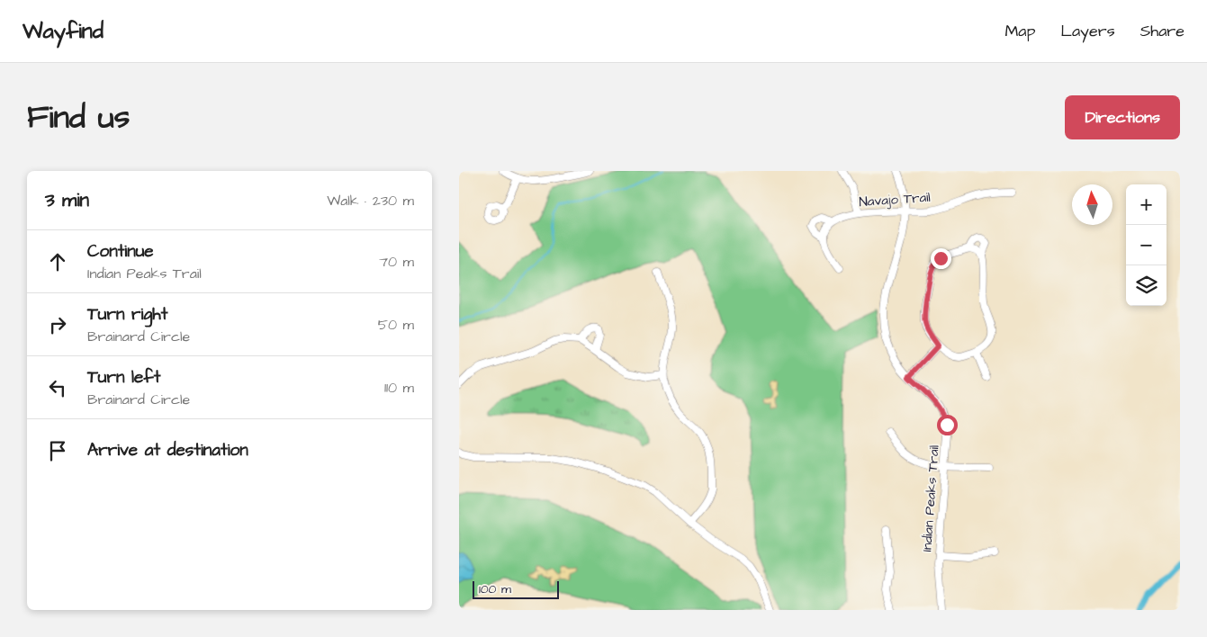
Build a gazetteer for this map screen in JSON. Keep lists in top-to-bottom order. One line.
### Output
{"streets":{"street":["Navajo Trail","Indian Peaks Trail"]},"crossings":[["Navajo Trail","Indian Peaks Trail"]],"scale_bar":"100 m","north":"top","page":{"header":"Wayfind","nav":["Map","Layers","Share"],"title":"Find us","buttons":"Directions","heading":["3 min","Walk · 230 m"],"map_buttons":["+","−"],"list":[["Continue","Indian Peaks Trail","70 m"],["Turn right","Brainard Circle","50 m"],["Turn left","Brainard Circle","110 m"],"Arrive at destination"],"scale":"100 m"}}
